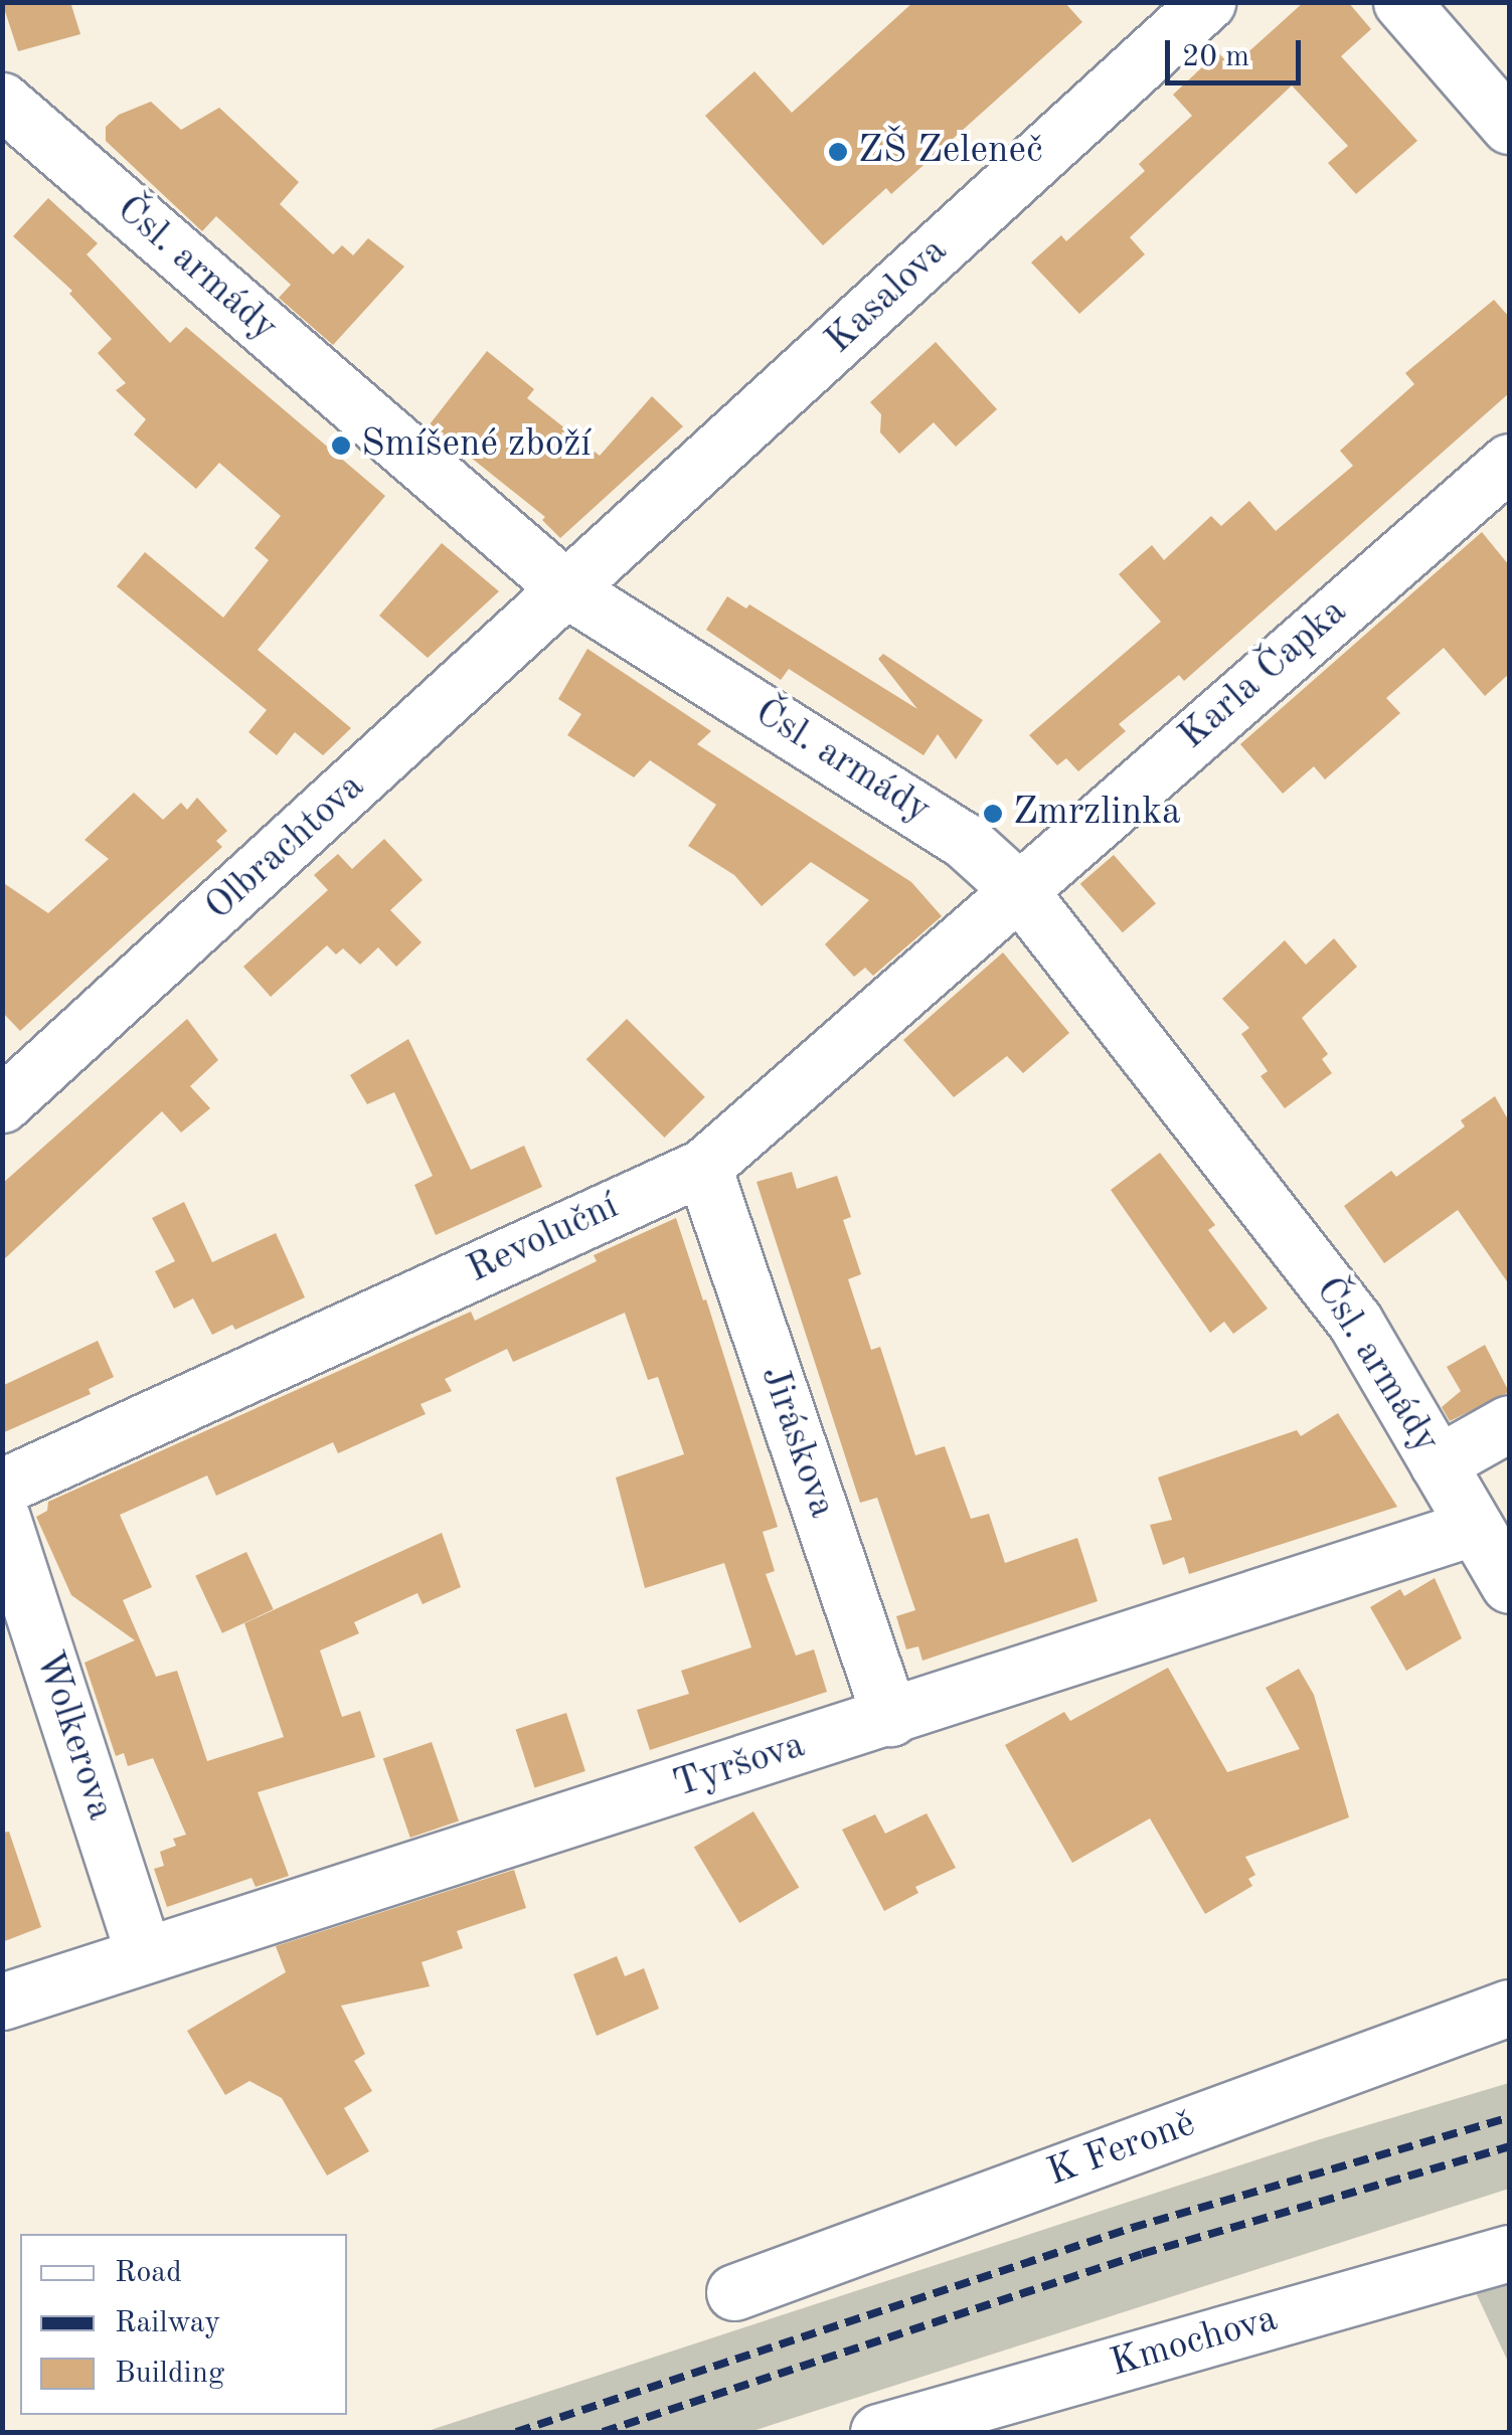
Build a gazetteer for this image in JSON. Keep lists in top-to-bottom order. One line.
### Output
{"streets":{"street":["Čsl. armády","Kasalova","Karla Čapka","Olbrachtova","Revoluční","Jiráskova","Wolkerova","Tyršova","K Feroně","Kmochova"]},"crossings":[["Čsl. armády","Kasalova"],["Čsl. armády","Karla Čapka"],["Čsl. armády","Olbrachtova"],["Čsl. armády","Revoluční"],["Čsl. armády","Tyršova"],["Kasalova","Olbrachtova"],["Karla Čapka","Revoluční"],["Revoluční","Jiráskova"],["Jiráskova","Tyršova"],["Wolkerova","Tyršova"]],"places":["ZŠ Zeleneč","Smíšené zboží","Zmrzlinka"],"legend":["Road","Railway","Building"],"scale_bar":"20 m"}
